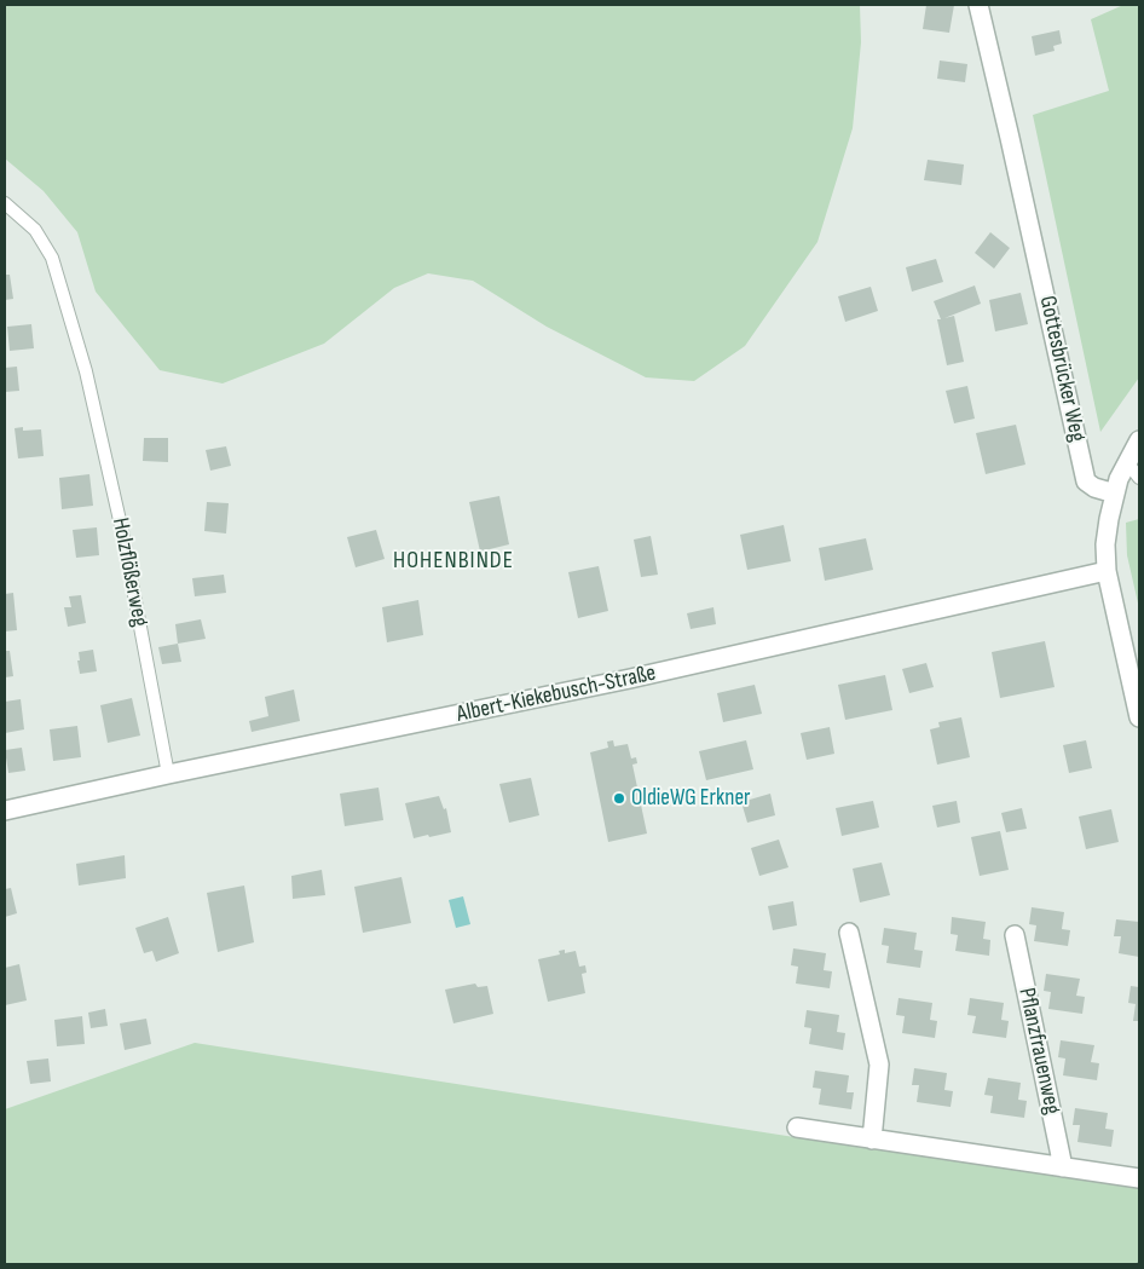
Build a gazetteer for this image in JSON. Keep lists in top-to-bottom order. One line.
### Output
{"streets":{"street":["Gottesbrücker Weg","Albert-Kiekebusch-Straße","Pflanzfrauenweg"],"lane":["Holzflößerweg"]},"crossings":[["Holzflößerweg","Albert-Kiekebusch-Straße"]],"districts":["HOHENBINDE"],"places":["OldieWG Erkner"]}
